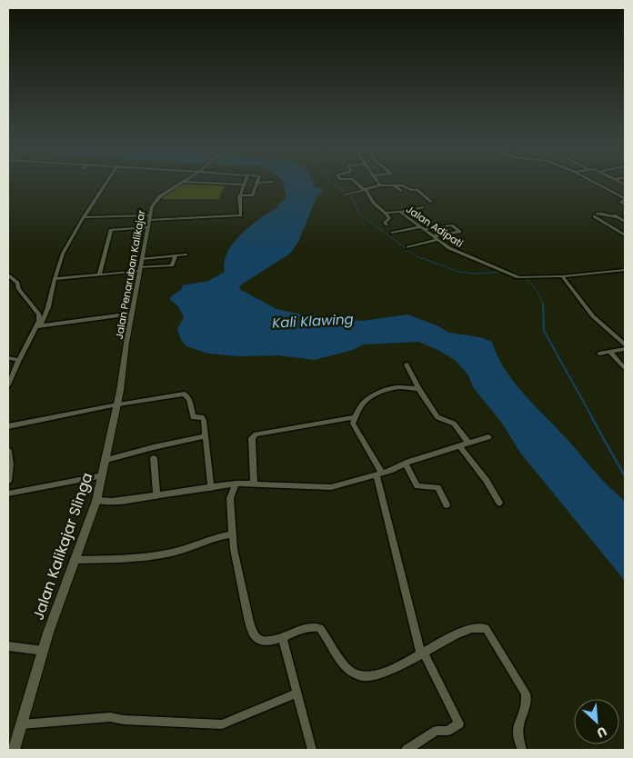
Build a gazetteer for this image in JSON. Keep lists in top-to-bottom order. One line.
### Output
{"streets":{"street":["Jalan Adipati","Jalan Penaruban Kalikajar","Jalan Kalikajar Slinga"]},"crossings":[["Jalan Penaruban Kalikajar","Jalan Kalikajar Slinga"]],"water":["Kali Klawing"],"north":"bottom right"}
